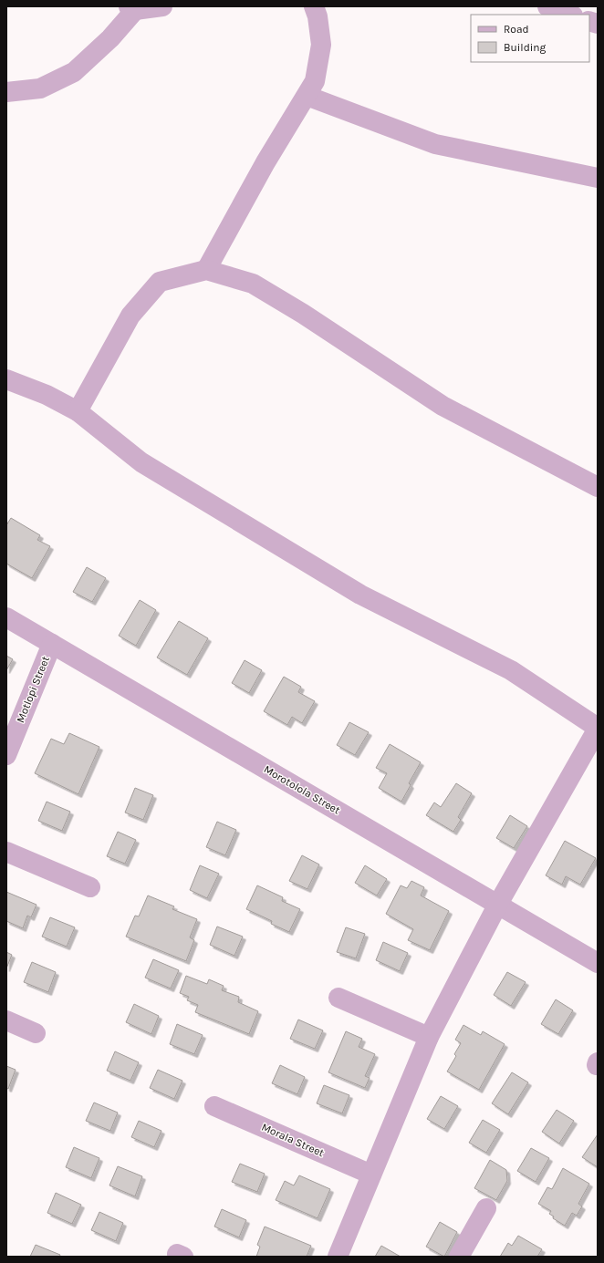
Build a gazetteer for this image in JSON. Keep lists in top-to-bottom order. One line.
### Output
{"streets":{"street":["Motlopi Street","Morotolola Street","Morala Street"]},"crossings":[["Motlopi Street","Morotolola Street"]],"legend":["Road","Building"]}
